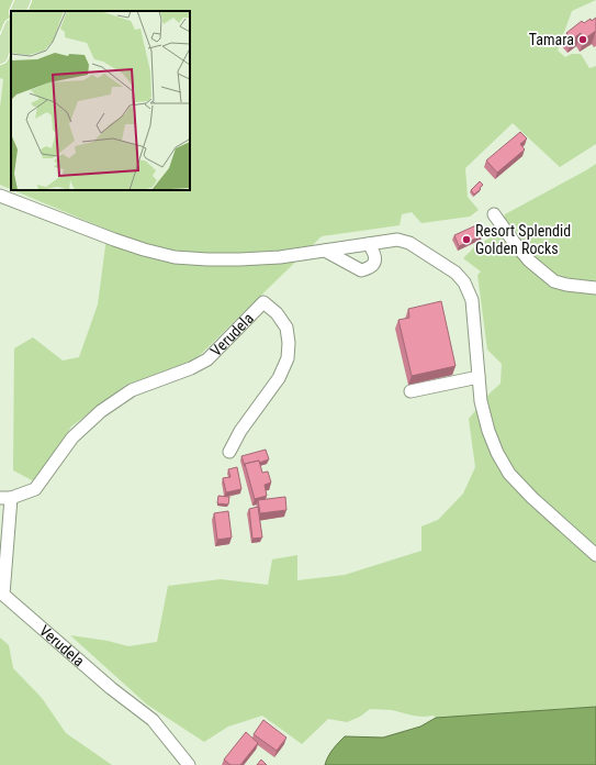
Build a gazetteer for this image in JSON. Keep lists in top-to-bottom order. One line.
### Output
{"streets":{"street":["Verudela"]},"places":["Tamara","Resort Splendid Golden Rocks"]}
